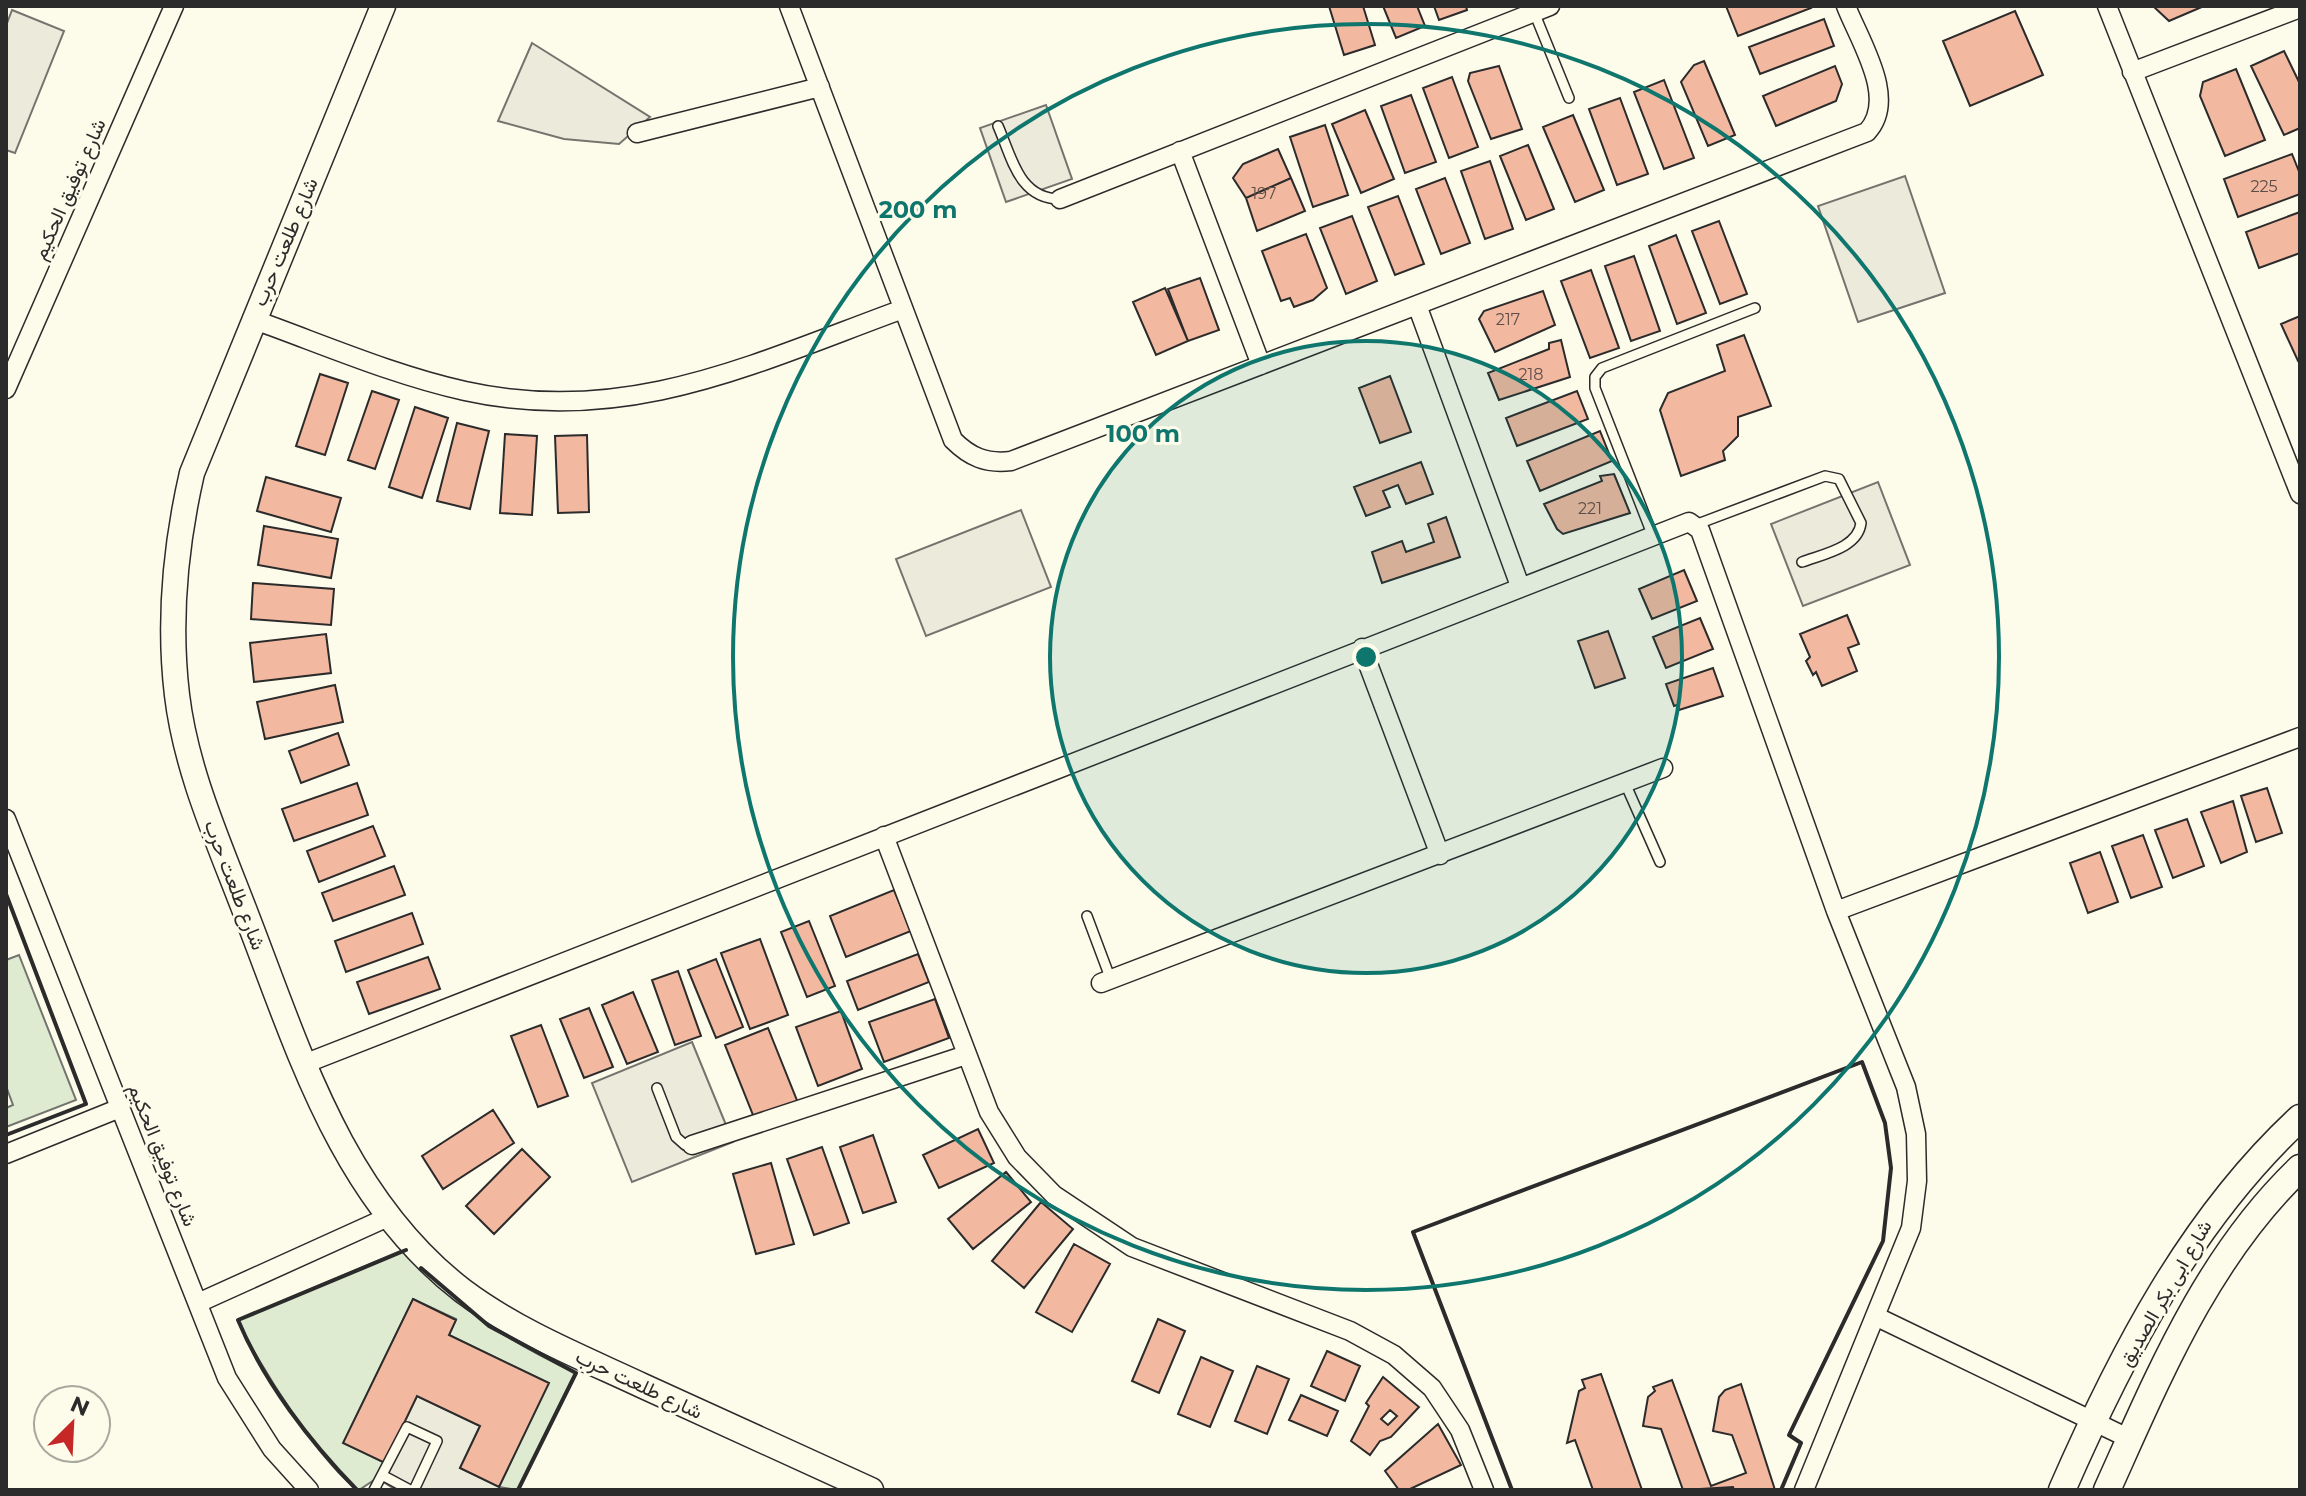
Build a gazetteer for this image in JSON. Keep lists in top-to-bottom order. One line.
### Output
{"streets":{"main road":["شارع ابى بكر الصديق"],"street":["شارع توفيق الحكيم","شارع طلعت حرب"]},"house_numbers":["225","197","217","218","221"],"north":"top right","rings":["200 m","100 m"]}
